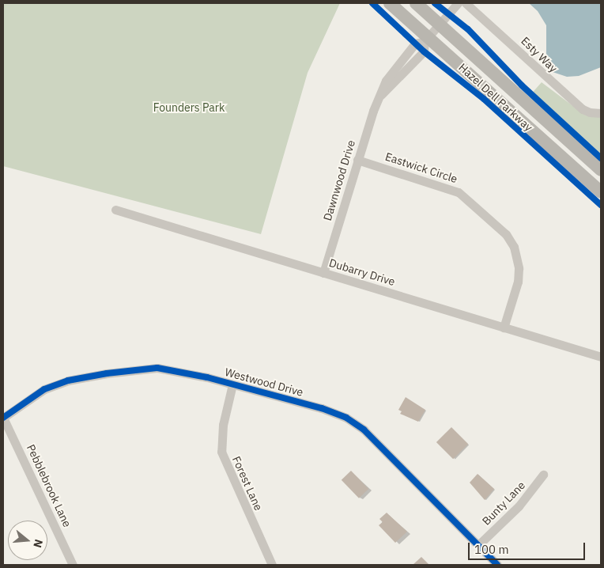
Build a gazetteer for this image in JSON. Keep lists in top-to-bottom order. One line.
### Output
{"streets":{"main road":["Hazel Dell Parkway"],"street":["Esty Way","Eastwick Circle","Dawnwood Drive","Dubarry Drive","Westwood Drive","Forest Lane","Pebblebrook Lane","Bunty Lane"]},"crossings":[["Hazel Dell Parkway","Dawnwood Drive"],["Eastwick Circle","Dawnwood Drive"],["Eastwick Circle","Dubarry Drive"],["Dawnwood Drive","Dubarry Drive"],["Westwood Drive","Forest Lane"],["Westwood Drive","Pebblebrook Lane"],["Westwood Drive","Bunty Lane"]],"parks":["Founders Park"],"scale_bar":"100 m","north":"right"}
